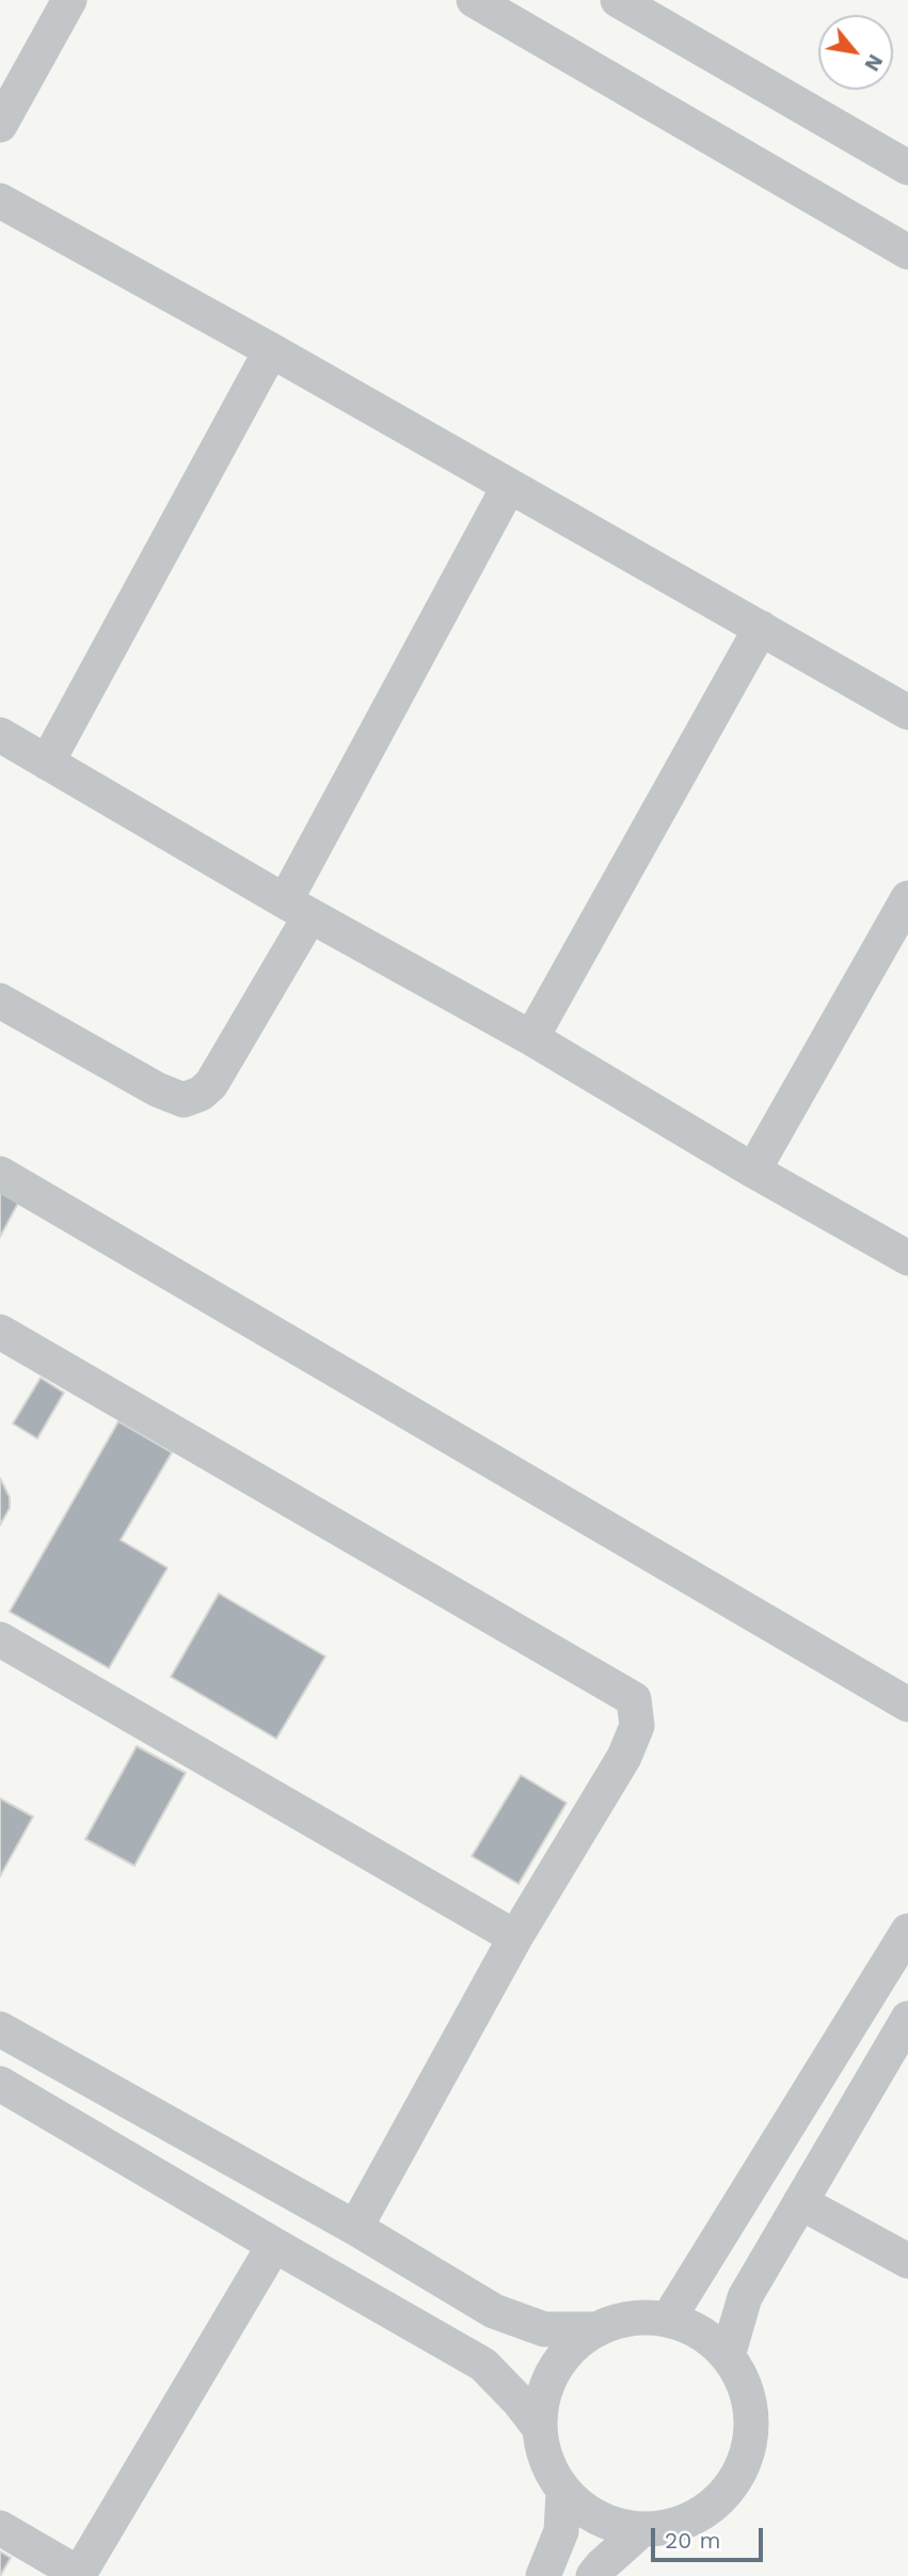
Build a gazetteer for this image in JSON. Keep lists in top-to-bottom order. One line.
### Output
{"scale_bar":"20 m","north":"bottom right"}
